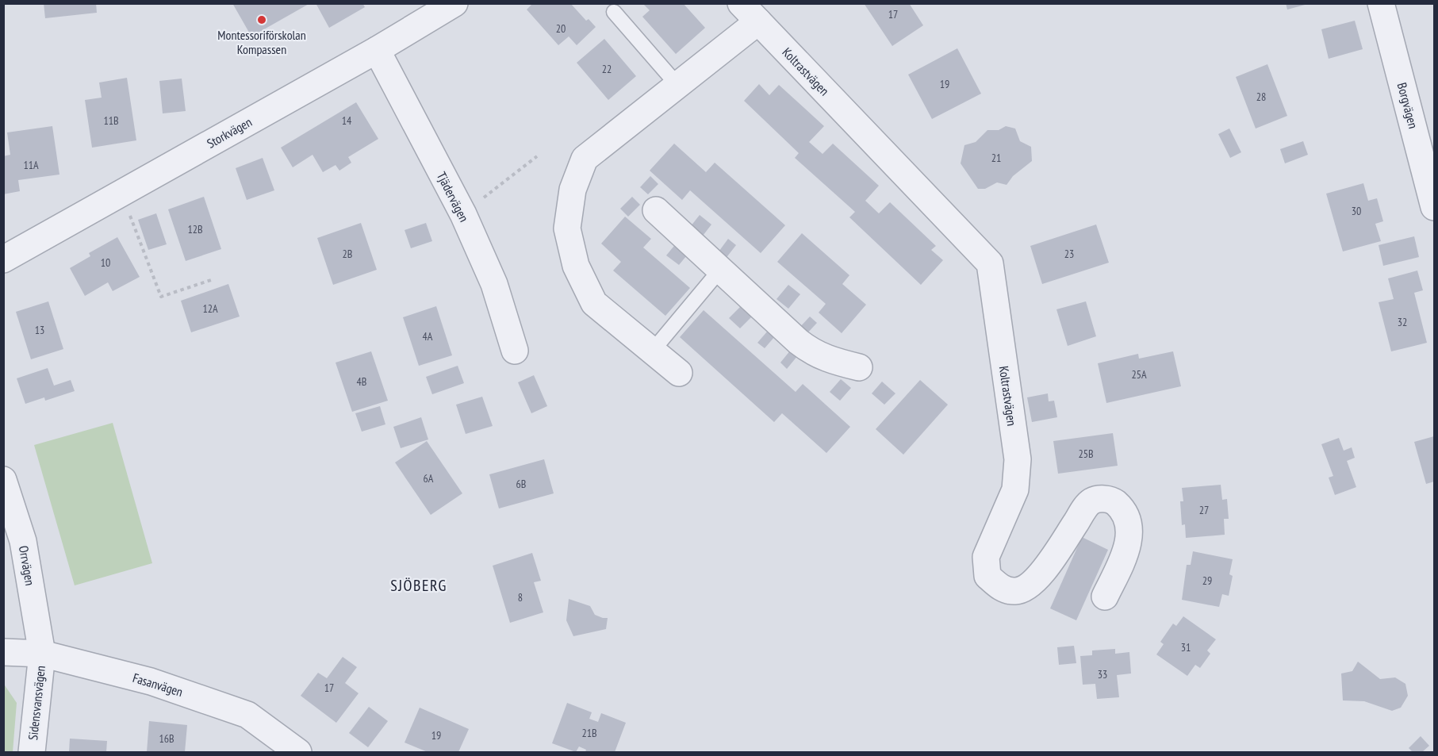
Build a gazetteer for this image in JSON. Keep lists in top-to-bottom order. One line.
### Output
{"streets":{"street":["Koltrastvägen","Borgvägen","Storkvägen","Tjädervägen","Orrvägen","Fasanvägen","Sidensvansvägen"]},"crossings":[["Storkvägen","Tjädervägen"],["Orrvägen","Fasanvägen"],["Orrvägen","Sidensvansvägen"],["Fasanvägen","Sidensvansvägen"]],"districts":["SJÖBERG"],"places":["Montessoriförskolan Kompassen"],"house_numbers":["17","20","22","19","28","11B","14","21","11A","30","12B","2B","23","10","12A","32","13","4A","25A","4B","25B","6A","6B","27","29","8","31","33","17","21B","19","16B"]}
